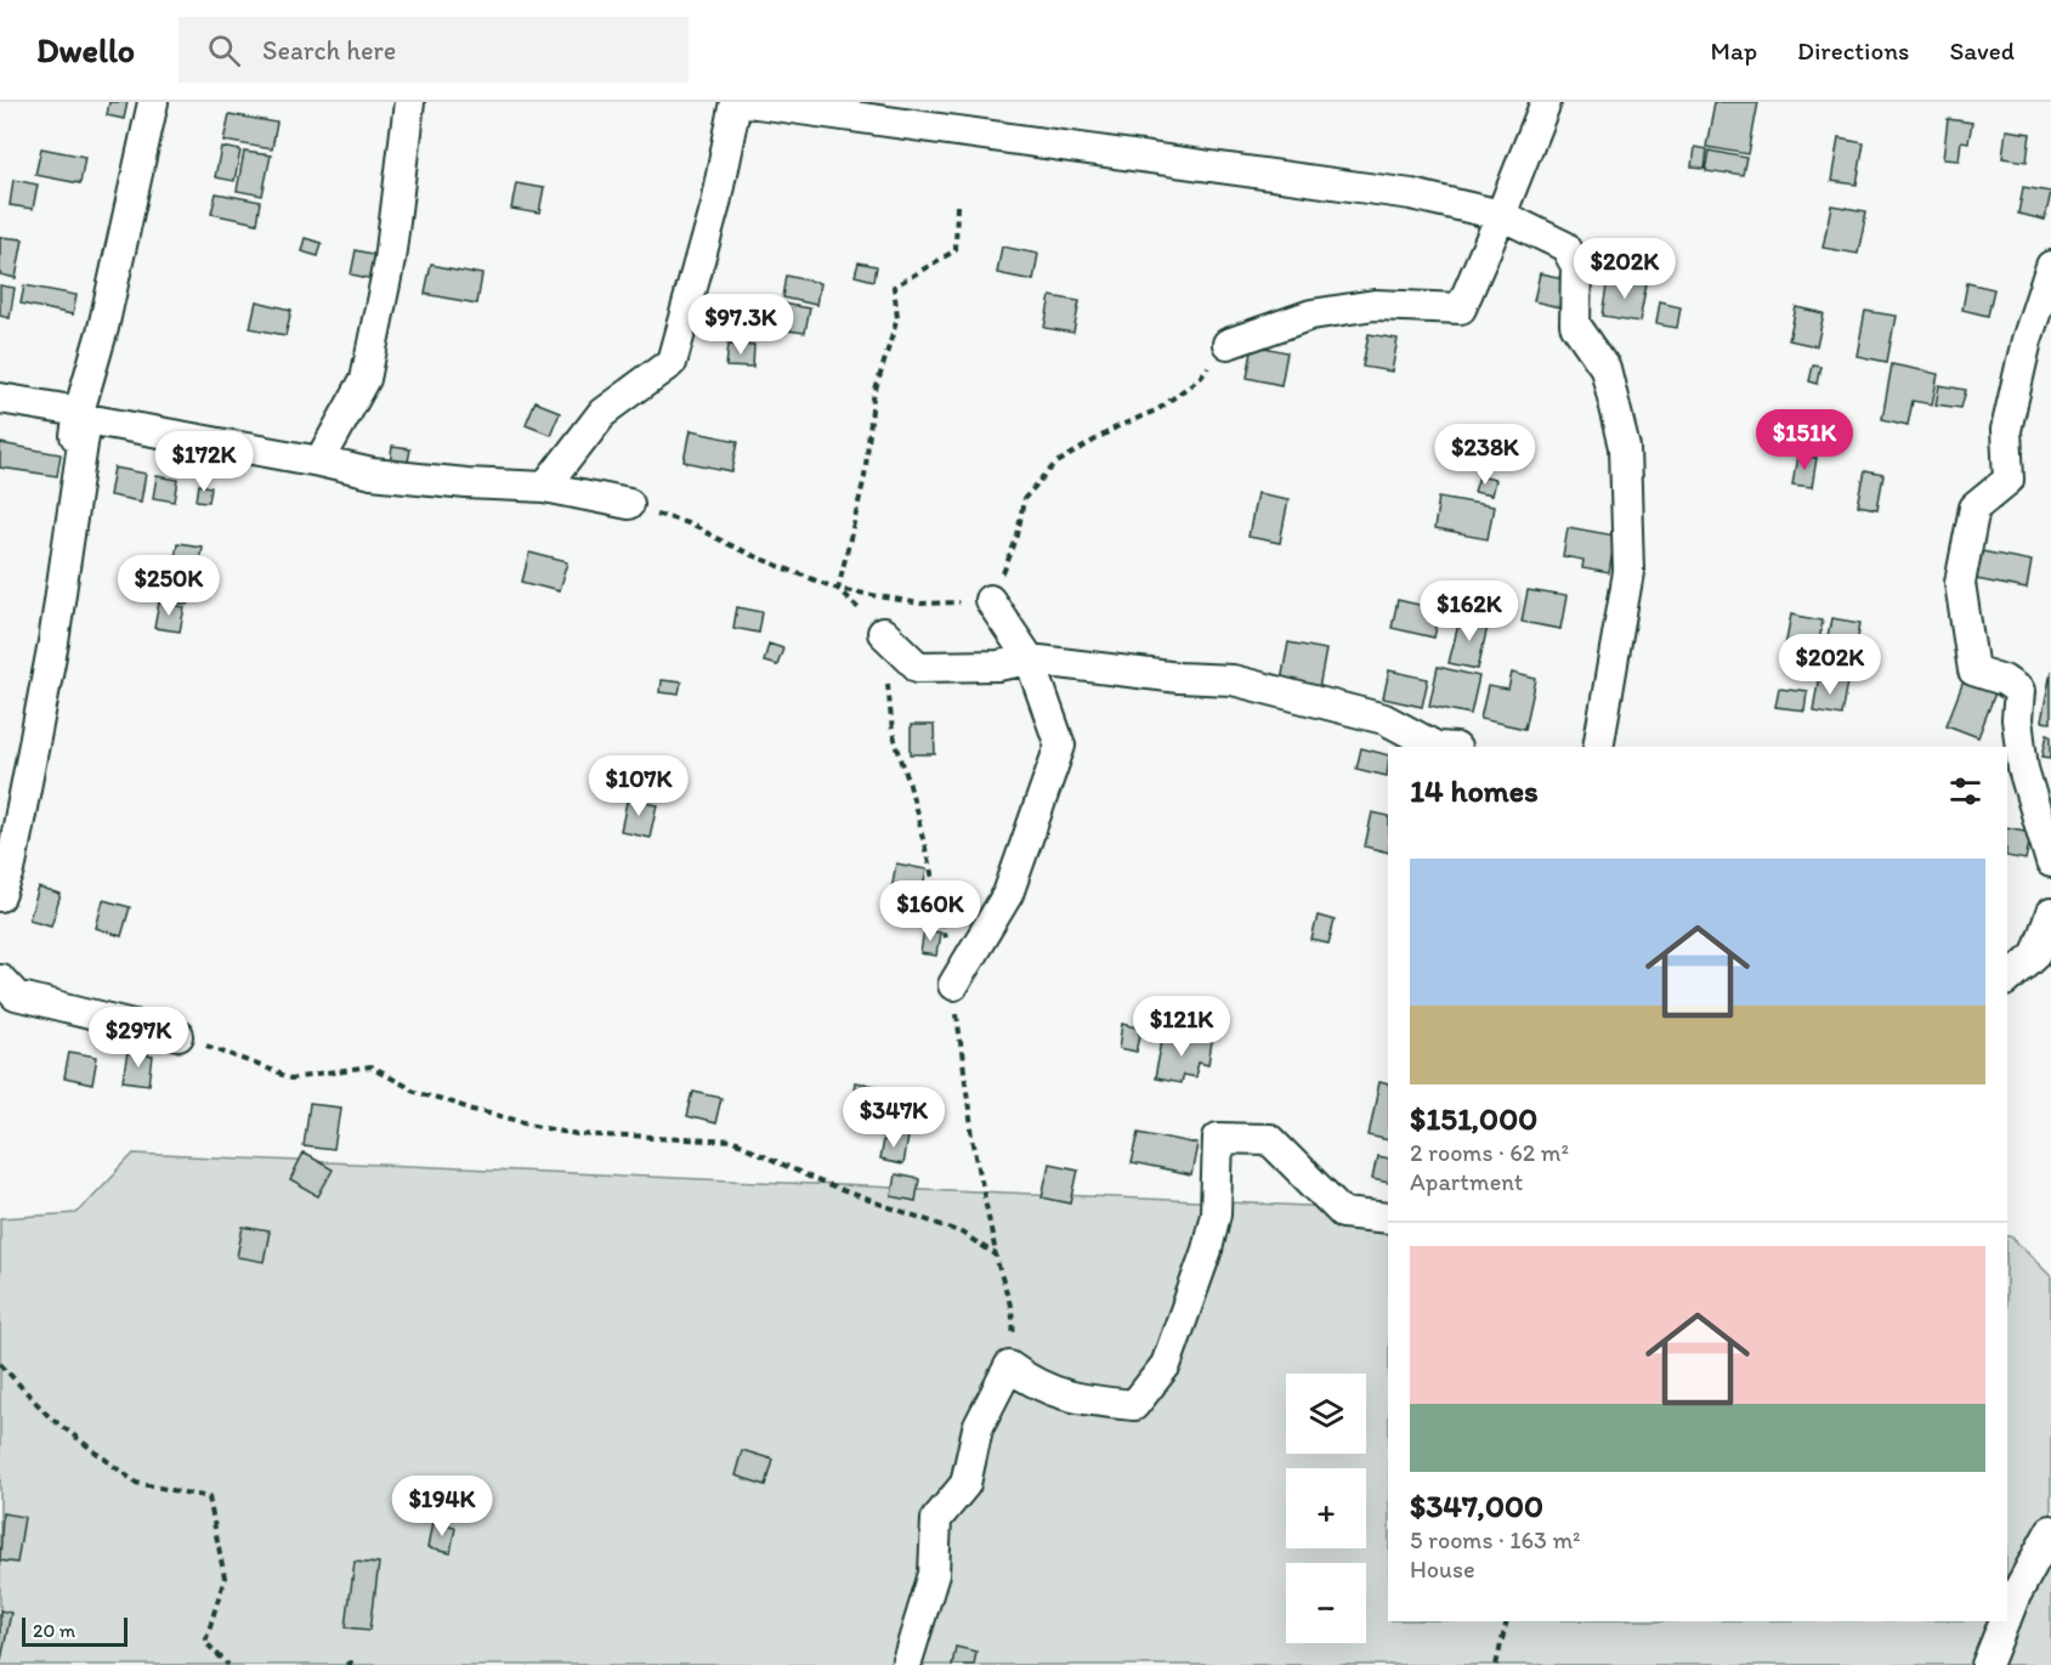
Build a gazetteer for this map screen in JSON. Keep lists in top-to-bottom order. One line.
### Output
{"scale_bar":"20 m","page":{"header":"Dwello","search":"Search here","nav":["Map","Directions","Saved"],"price":["$202K","$97.3K","$151K","$238K","$172K","$250K","$162K","$202K","$107K","$160K","$121K","$297K","$347K","$194K"],"heading":"14 homes","list":[{"name":"$151,000","note":"2 rooms · 62 m² · Apartment"},{"name":"$347,000","note":"5 rooms · 163 m² · House"}],"map_buttons":["+","−"],"scale":"20 m"}}
